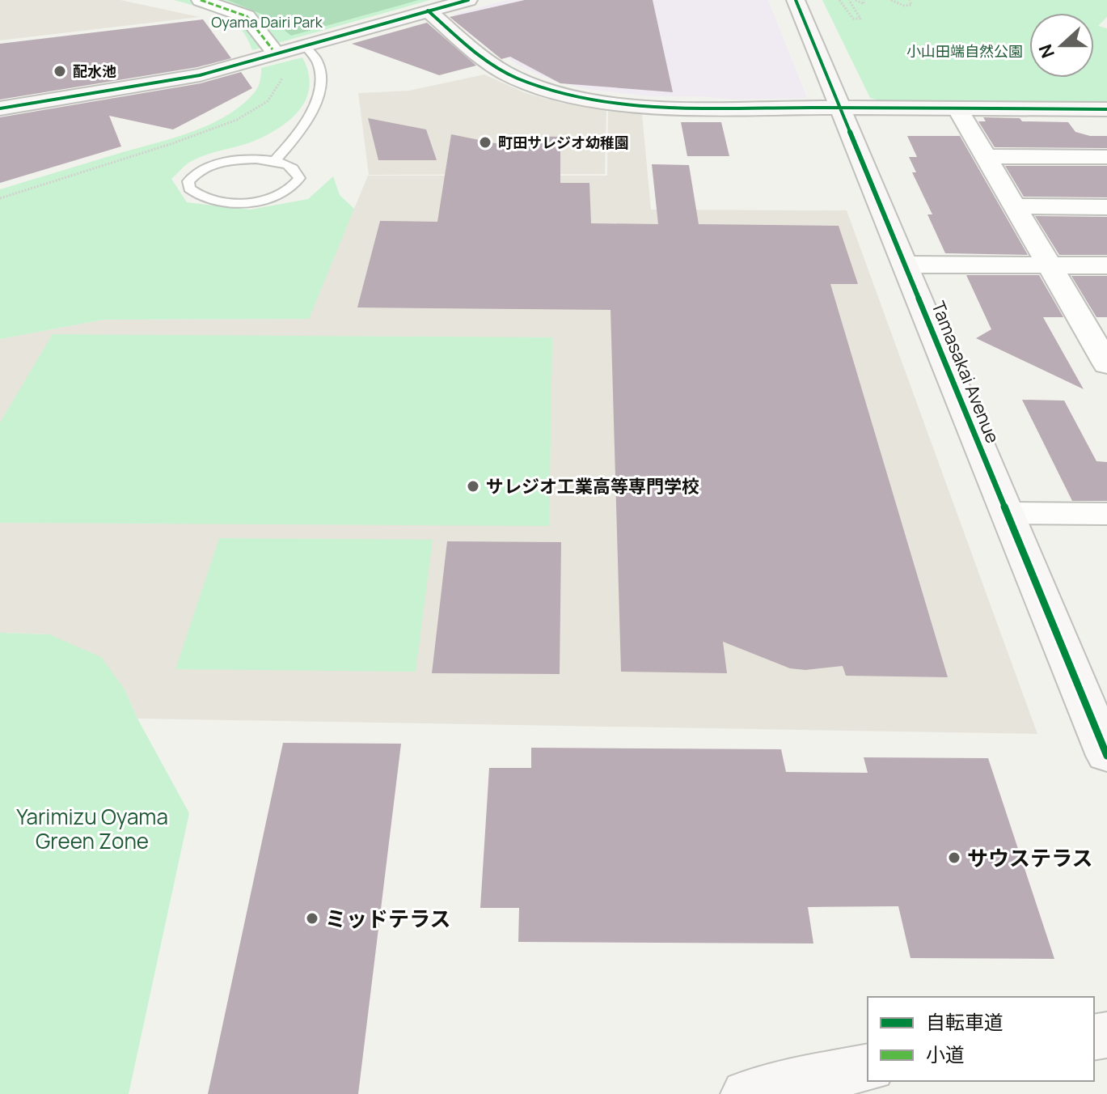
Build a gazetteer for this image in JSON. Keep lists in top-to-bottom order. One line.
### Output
{"streets":{"street":["Tamasakai Avenue"]},"parks":["Oyama Dairi Park","小山田端自然公園","Yarimizu Oyama Green Zone"],"places":["配水池","町田サレジオ幼稚園","サレジオ工業高等専門学校","サウステラス","ミッドテラス"],"legend":["自転車道","小道"],"north":"left"}
